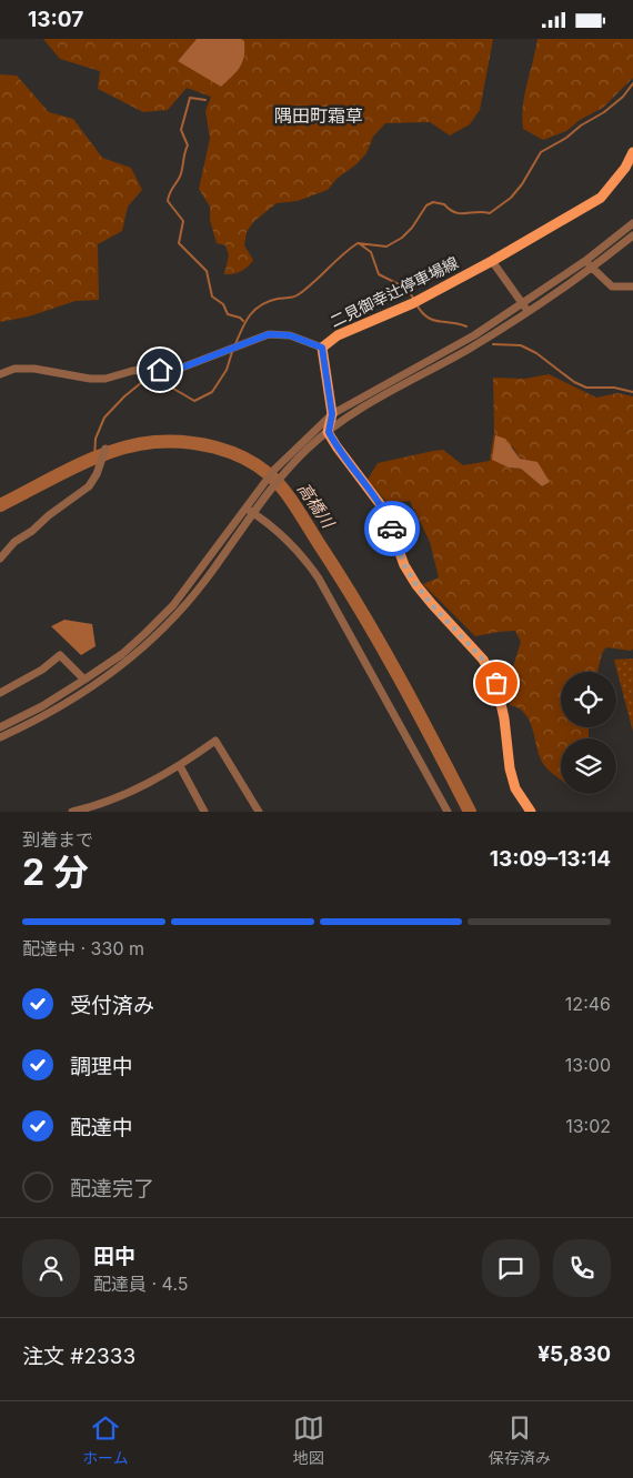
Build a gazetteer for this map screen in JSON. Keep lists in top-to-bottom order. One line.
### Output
{"streets":{"main road":["二見御幸辻停車場線"]},"districts":["隅田町霜草"],"water":["高橋川"],"page":{"status":"13:07","heading":["2 分","到着まで","13:09–13:14"],"panel":["田中","配達員 · 4.5","注文 #2333","¥5,830"],"bar":"配達中 · 330 m","list":[["受付済み","12:46"],["調理中","13:00"],["配達中","13:02"],"配達完了"],"tabs":["ホーム","地図","保存済み"]}}
